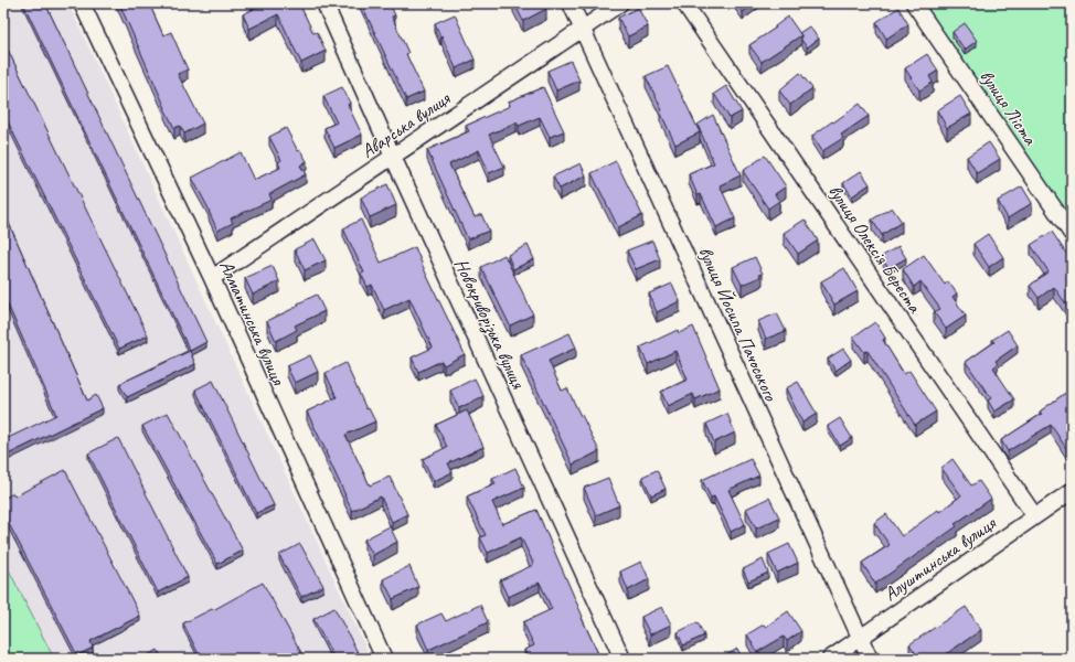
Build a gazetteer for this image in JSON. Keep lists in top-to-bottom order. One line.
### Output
{"streets":{"street":["вулиця Ліста","Аварська вулиця","вулиця Олексія Береста","Алматинська вулиця","Новокриворізька вулиця","вулиця Йосипа Пачоського","Алуштинська вулиця"]},"crossings":[["Аварська вулиця","Алматинська вулиця"],["Аварська вулиця","Новокриворізька вулиця"],["Аварська вулиця","вулиця Йосипа Пачоського"],["вулиця Олексія Береста","Алуштинська вулиця"],["вулиця Йосипа Пачоського","Алуштинська вулиця"]]}
